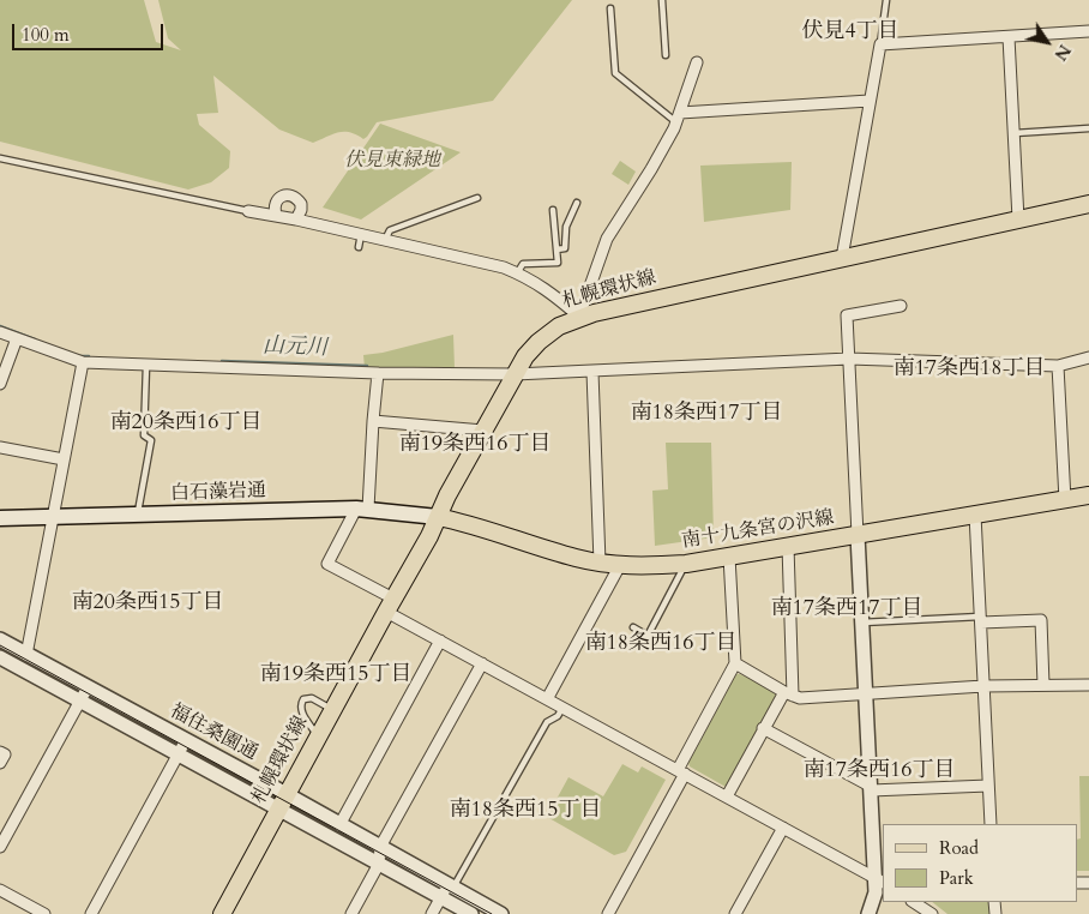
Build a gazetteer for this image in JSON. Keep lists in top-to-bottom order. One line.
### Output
{"streets":{"main road":["札幌環状線","白石藻岩通","南十九条宮の沢線"],"street":["福住桑園通"]},"crossings":[["札幌環状線","白石藻岩通"],["札幌環状線","南十九条宮の沢線"],["札幌環状線","福住桑園通"],["白石藻岩通","南十九条宮の沢線"]],"districts":["伏見4丁目","南17条西18丁目","南18条西17丁目","南20条西16丁目","南19条西16丁目","南20条西15丁目","南17条西17丁目","南18条西16丁目","南19条西15丁目","南17条西16丁目","南18条西15丁目"],"water":["山元川"],"parks":["伏見東緑地"],"legend":["Road","Park"],"scale_bar":"100 m","north":"bottom right"}
